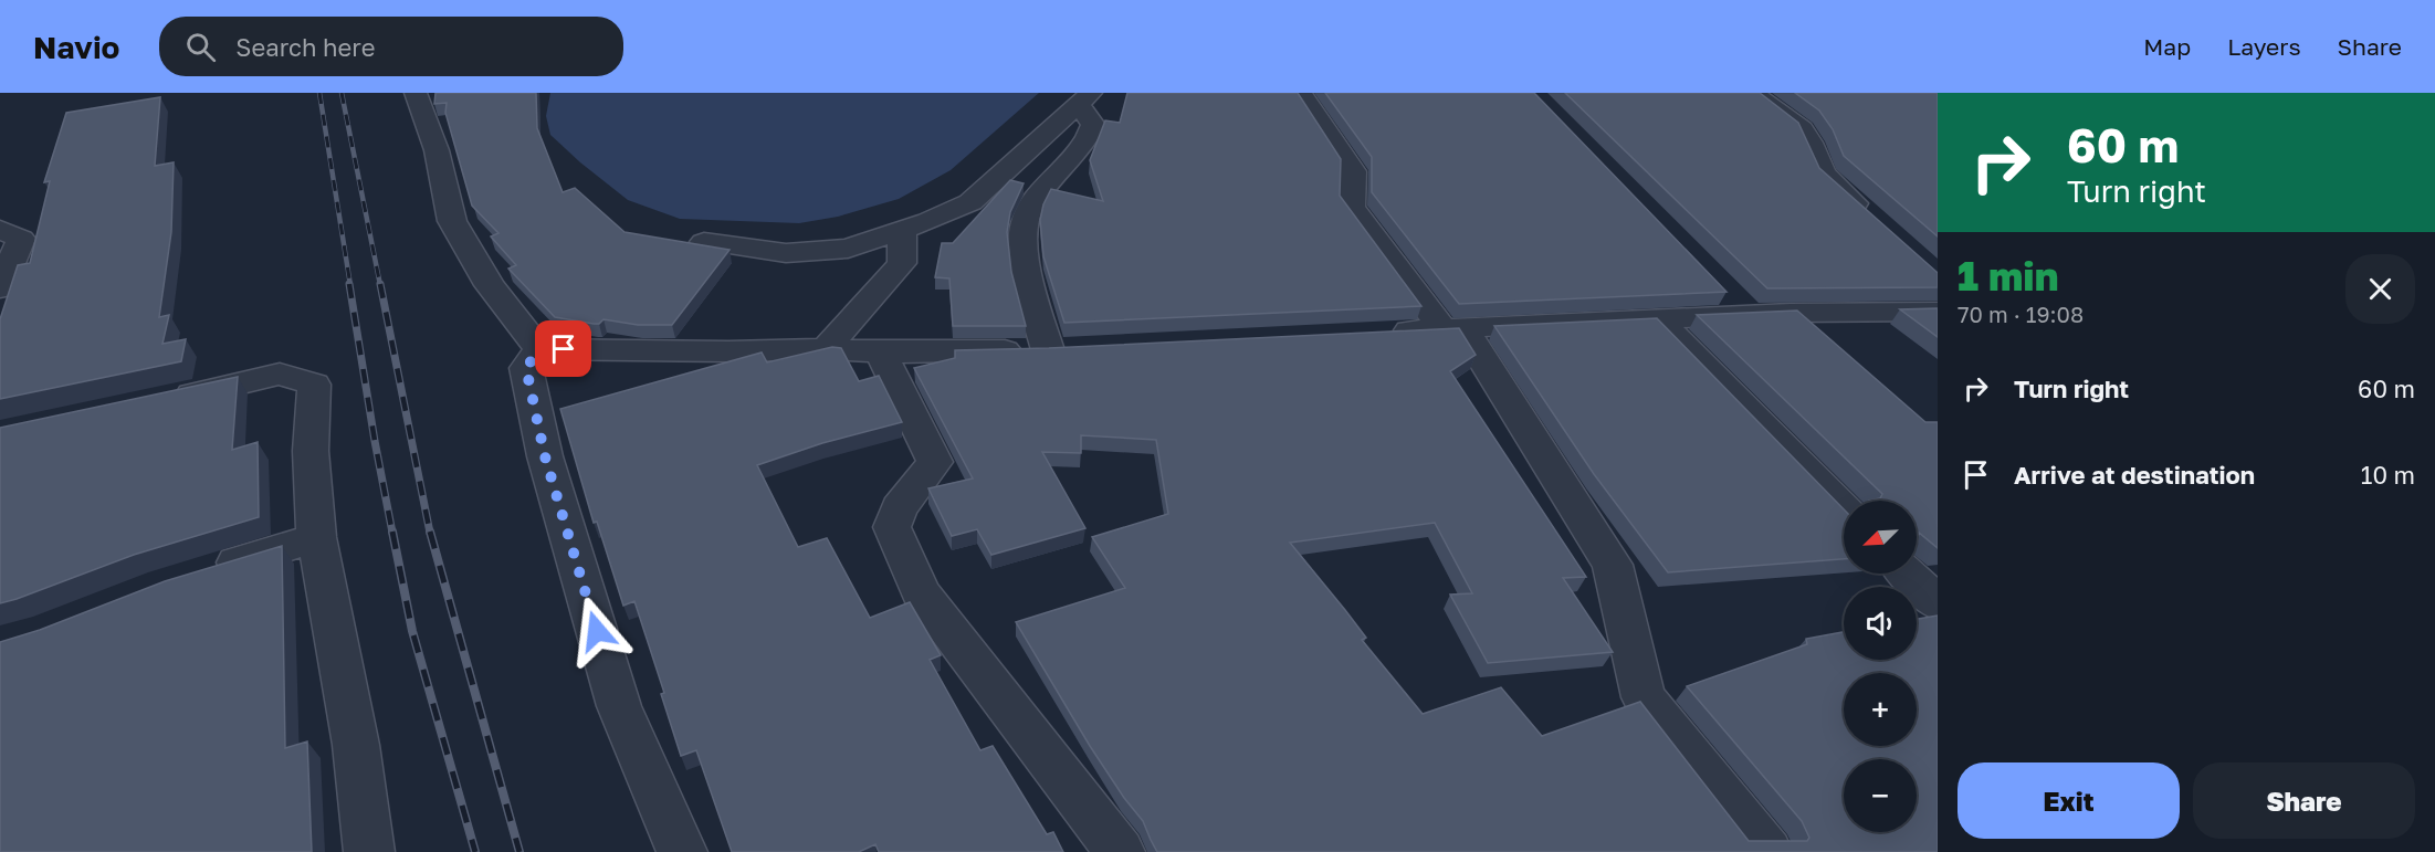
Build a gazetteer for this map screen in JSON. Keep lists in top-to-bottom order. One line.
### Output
{"north":"bottom left","page":{"header":"Navio","search":"Search here","nav":["Map","Layers","Share"],"turn":["60 m","Turn right"],"heading":["1 min","70 m · 19:08"],"list":[{"name":"Turn right","value":"60 m"},{"name":"Arrive at destination","value":"10 m"}],"map_buttons":["+","−"],"buttons":["Exit","Share"]}}
